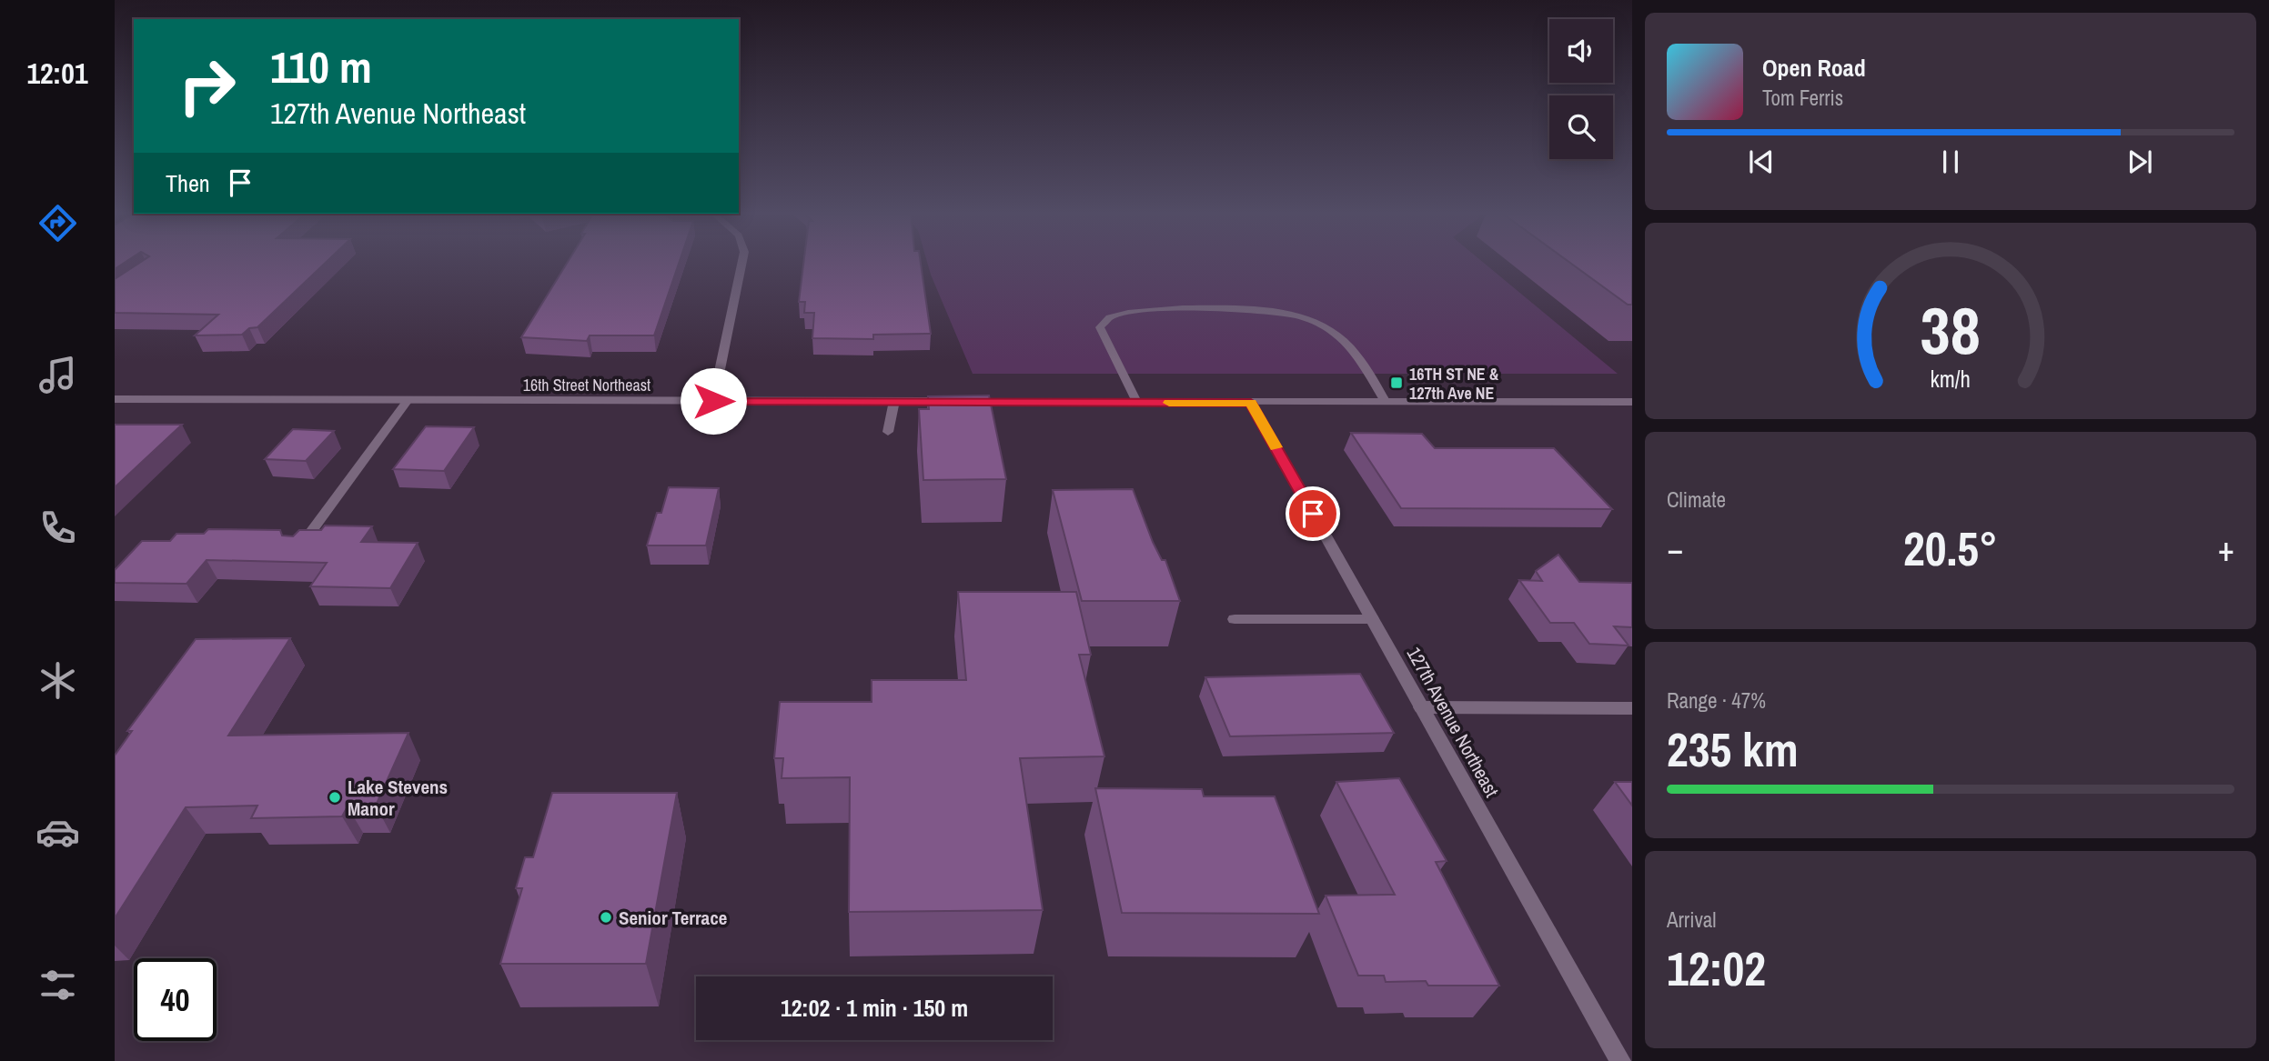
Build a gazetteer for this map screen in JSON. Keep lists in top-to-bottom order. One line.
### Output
{"streets":{"street":["16th Street Northeast","127th Avenue Northeast"]},"crossings":[["16th Street Northeast","127th Avenue Northeast"]],"places":{"transit":["16TH ST NE & 127th Ave NE"],"other":["Lake Stevens Manor","Senior Terrace"]},"page":{"tabs":"12:01","turn":["110 m","127th Avenue Northeast"],"song":["Open Road","Tom Ferris"],"then":"Then","tile":["Climate",["Range · 47%","235 km"],["Arrival","12:02"]],"heat":["−","20.5°","+"],"limit":"40","trip":"12:02 · 1 min · 150 m","gauge":["38","km/h"]}}
